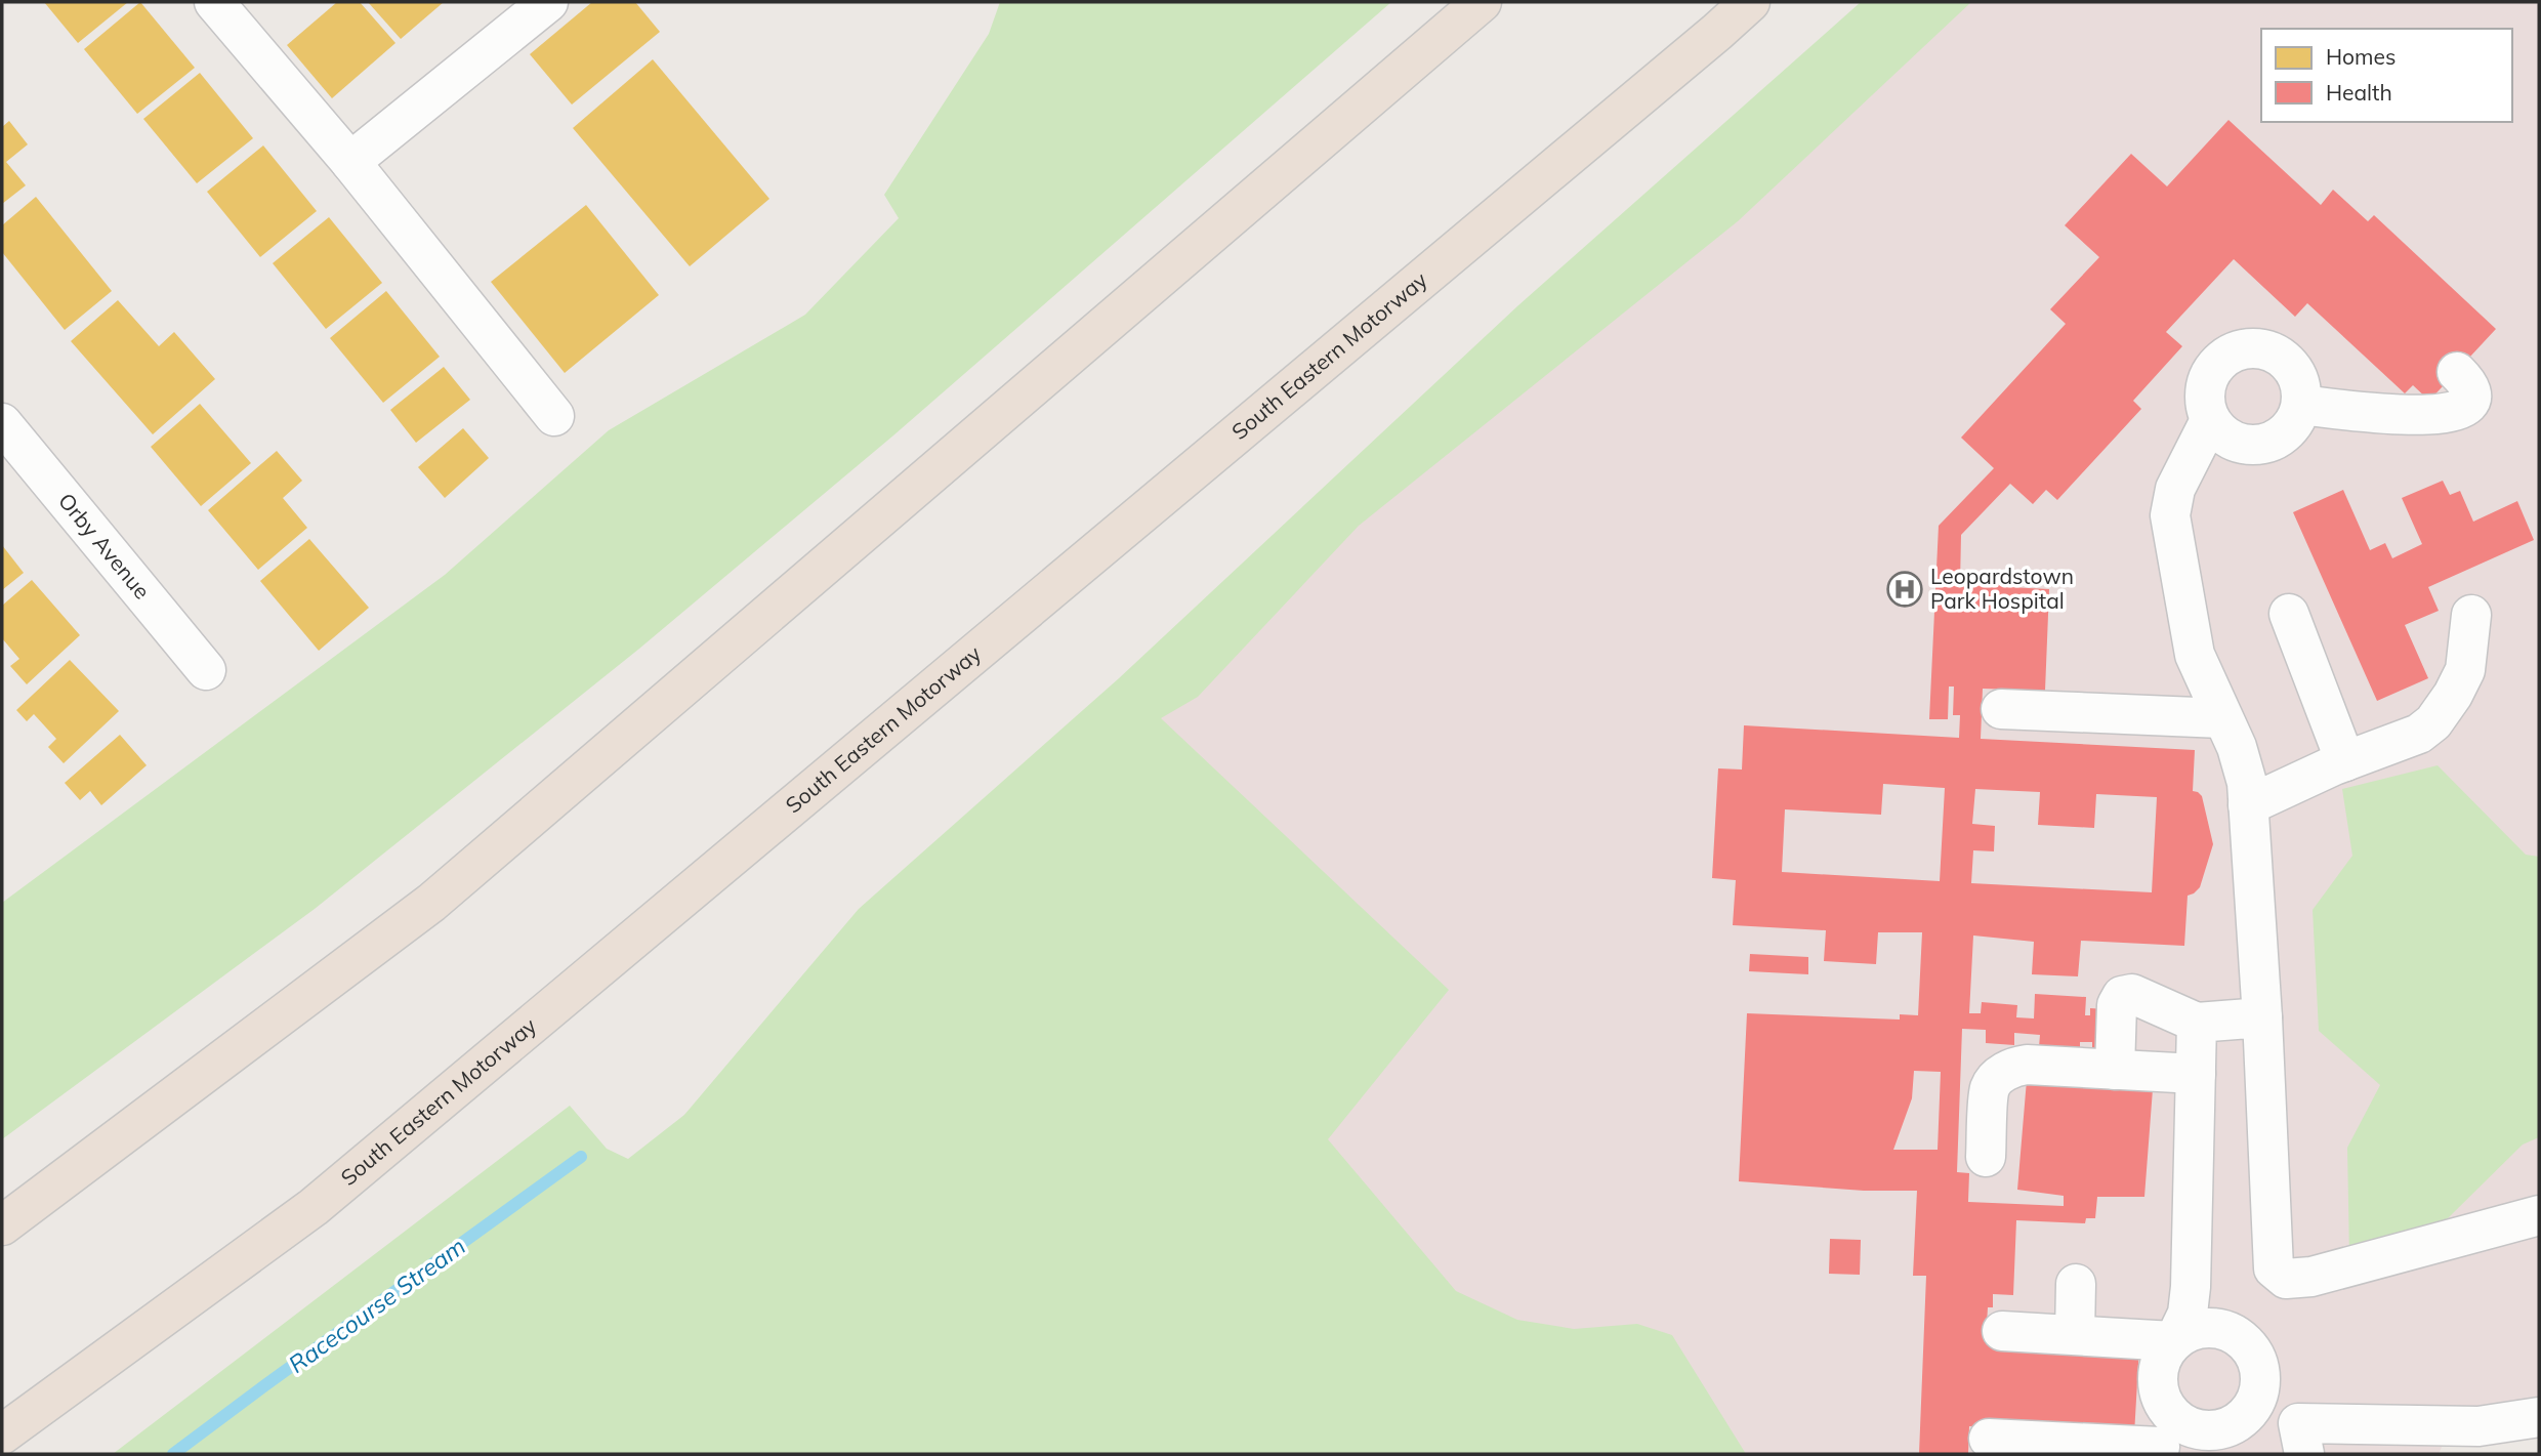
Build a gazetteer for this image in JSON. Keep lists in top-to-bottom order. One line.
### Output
{"streets":{"highway":["South Eastern Motorway"],"street":["Orby Avenue"]},"water":["Racecourse Stream"],"places":{"hospital":["Leopardstown Park Hospital"]},"legend":["Homes","Health"]}
